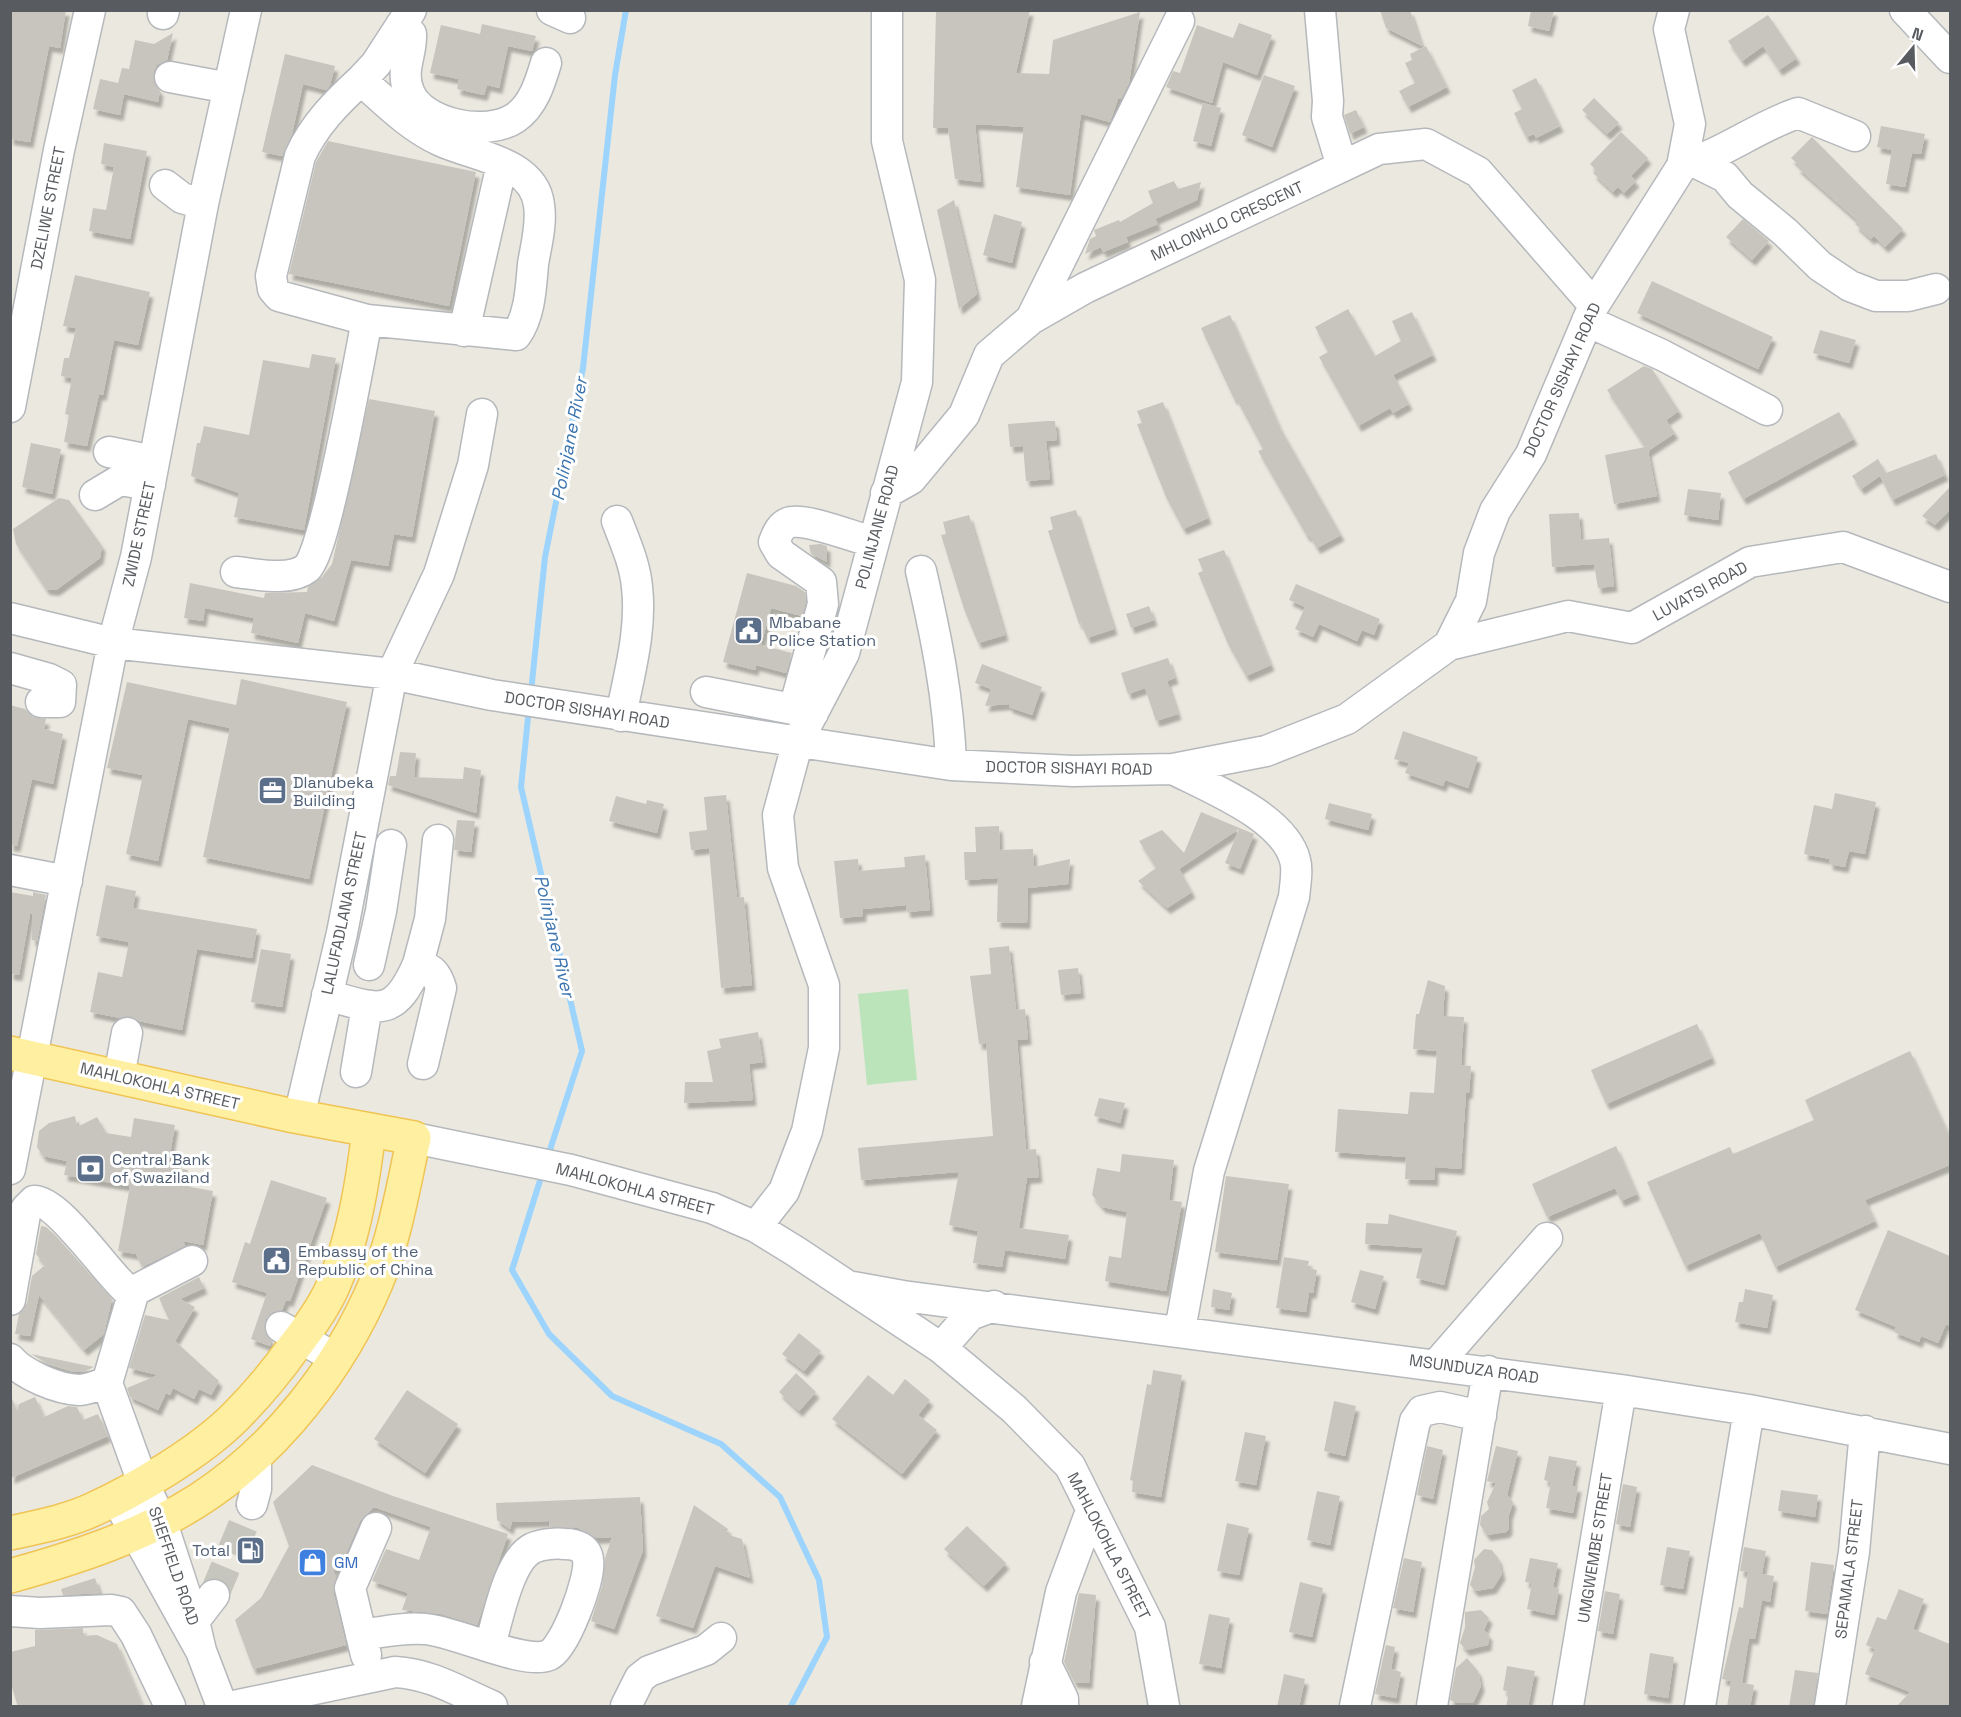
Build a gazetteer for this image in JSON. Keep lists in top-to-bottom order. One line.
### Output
{"streets":{"main road":["MAHLOKOHLA STREET"],"street":["DZELIWE STREET","MHLONHLO CRESCENT","DOCTOR SISHAYI ROAD","POLINJANE ROAD","ZWIDE STREET","LUVATSI ROAD","LALUFADLANA STREET","MSUNDUZA ROAD","UMGWEMBE STREET","SHEFFIELD ROAD","SEPAMALA STREET"]},"crossings":[["MHLONHLO CRESCENT","DOCTOR SISHAYI ROAD"],["MHLONHLO CRESCENT","POLINJANE ROAD"],["DOCTOR SISHAYI ROAD","POLINJANE ROAD"],["DOCTOR SISHAYI ROAD","ZWIDE STREET"],["DOCTOR SISHAYI ROAD","LUVATSI ROAD"],["DOCTOR SISHAYI ROAD","LALUFADLANA STREET"],["POLINJANE ROAD","MAHLOKOHLA STREET"],["ZWIDE STREET","MAHLOKOHLA STREET"],["LALUFADLANA STREET","MAHLOKOHLA STREET"],["MAHLOKOHLA STREET","MSUNDUZA ROAD"],["MSUNDUZA ROAD","UMGWEMBE STREET"],["MSUNDUZA ROAD","SEPAMALA STREET"]],"water":["Polinjane River"],"places":{"public building":["Mbabane Police Station","Embassy of the Republic of China"],"office":["Dlanubeka Building"],"bank":["Central Bank of Swaziland"],"fuel station":["Total"],"shop":["GM"]},"north":"top"}
